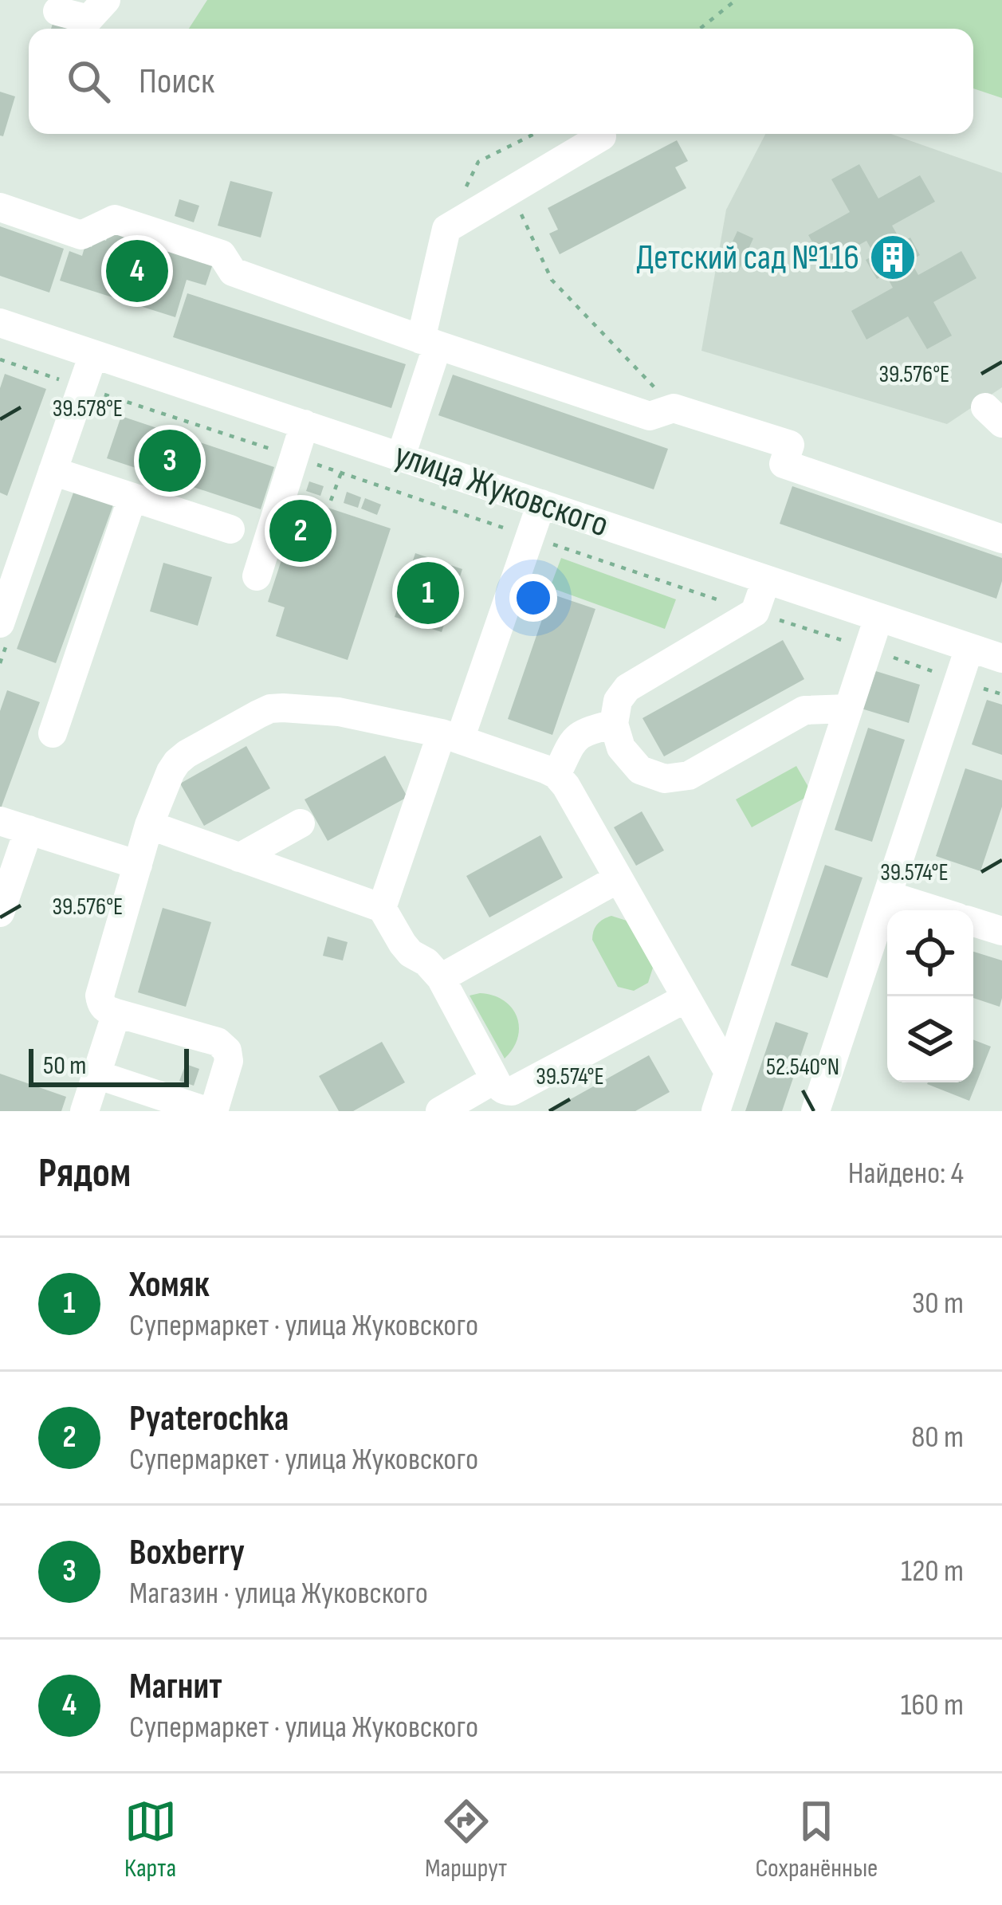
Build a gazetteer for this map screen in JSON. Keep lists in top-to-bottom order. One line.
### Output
{"streets":{"street":["улица Жуковского"]},"places":{"building":["Детский сад №116"]},"scale_bar":"50 m","page":{"search":"Поиск","pins":["4","3","2","1"],"scale":"50 m","heading":["Рядом","Найдено: 4"],"list":[{"mark":"1","name":"Хомяк","note":"Супермаркет · улица Жуковского","value":"30 m"},{"mark":"2","name":"Pyaterochka","note":"Супермаркет · улица Жуковского","value":"80 m"},{"mark":"3","name":"Boxberry","note":"Магазин · улица Жуковского","value":"120 m"},{"mark":"4","name":"Магнит","note":"Супермаркет · улица Жуковского","value":"160 m"}],"nav":["Карта","Маршрут","Сохранённые"]},"coordinates":["39.576°E","39.578°E","39.574°E","52.540°N"]}
